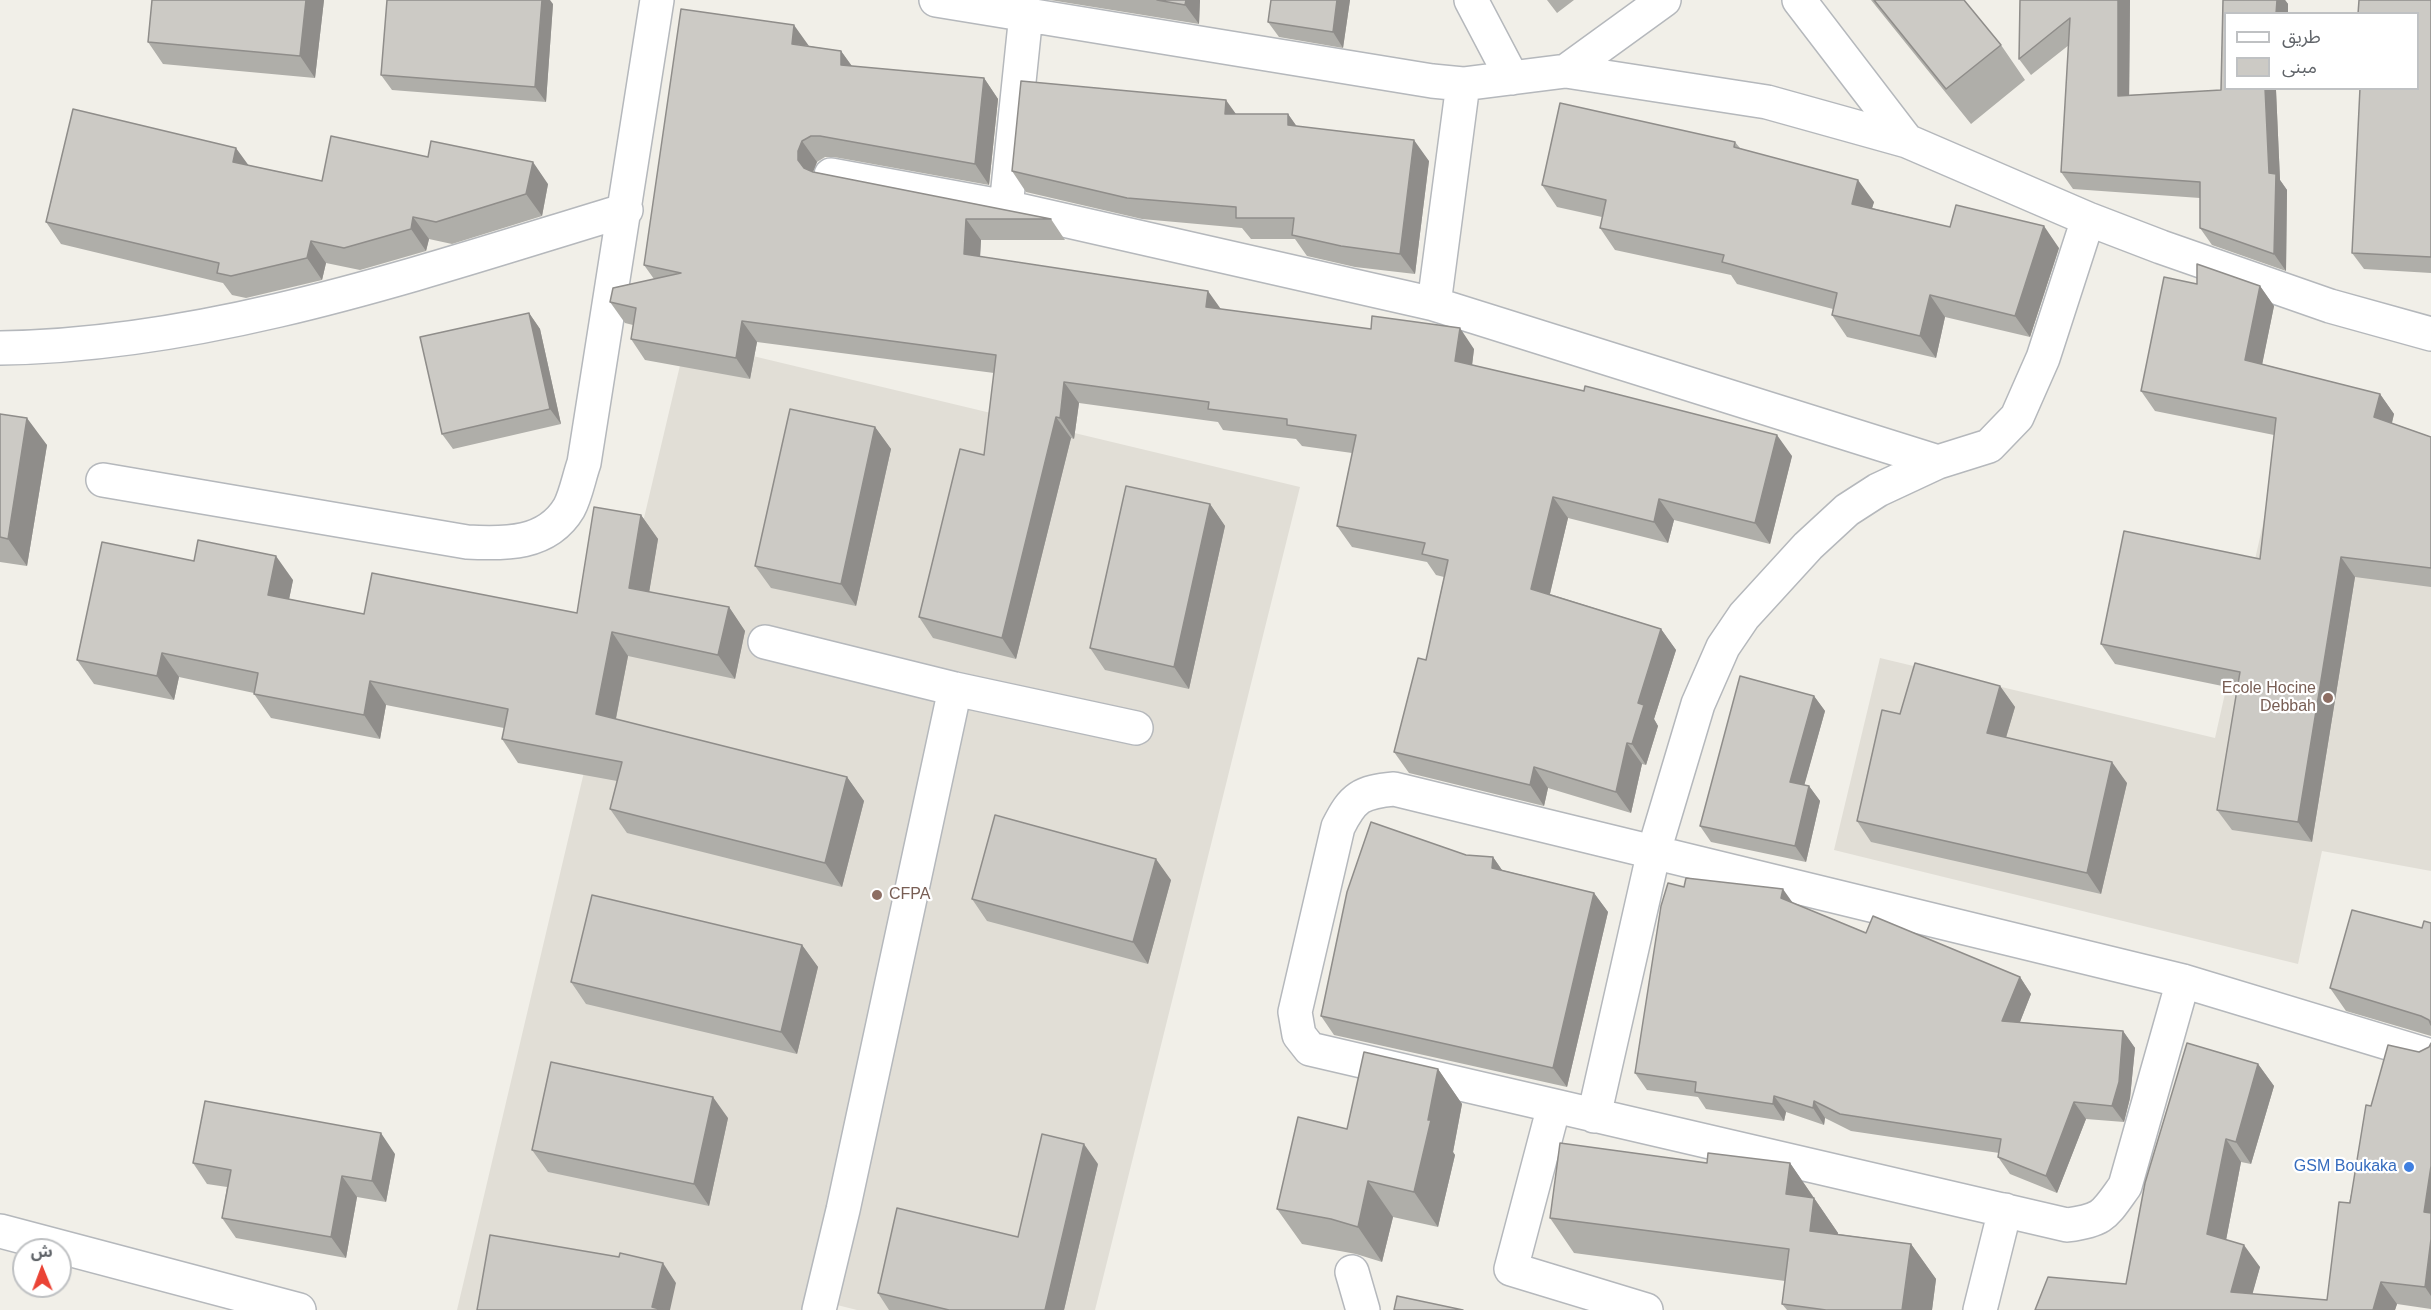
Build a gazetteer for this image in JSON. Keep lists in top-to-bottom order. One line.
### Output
{"places":["Ecole Hocine Debbah","CFPA","GSM Boukaka"],"legend":["طريق","مبنى"],"north":"top"}
